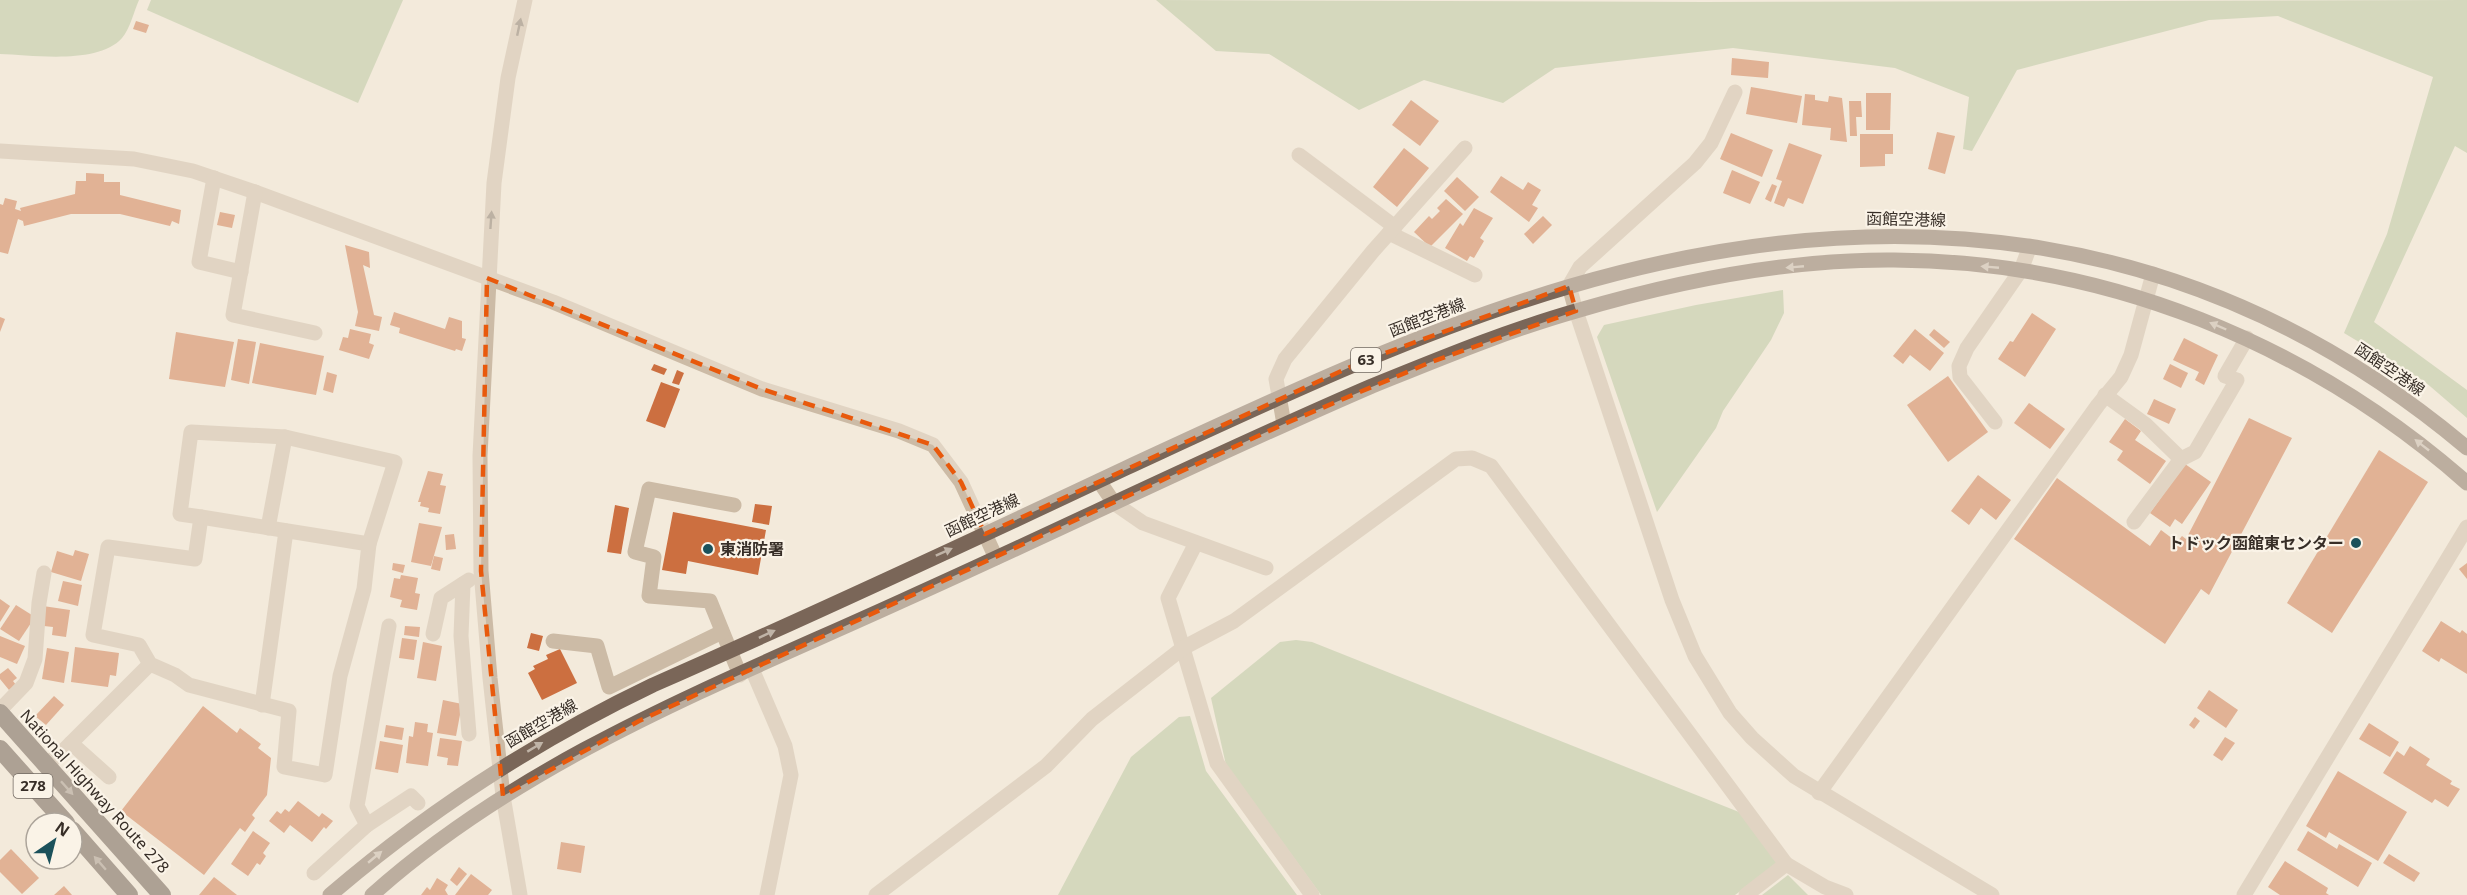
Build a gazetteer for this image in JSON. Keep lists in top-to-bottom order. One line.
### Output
{"streets":{"highway":["278","National Highway Route 278"],"main road":["函館空港線","63"]},"places":["トドック函館東センター","東消防署"],"north":"top right"}
